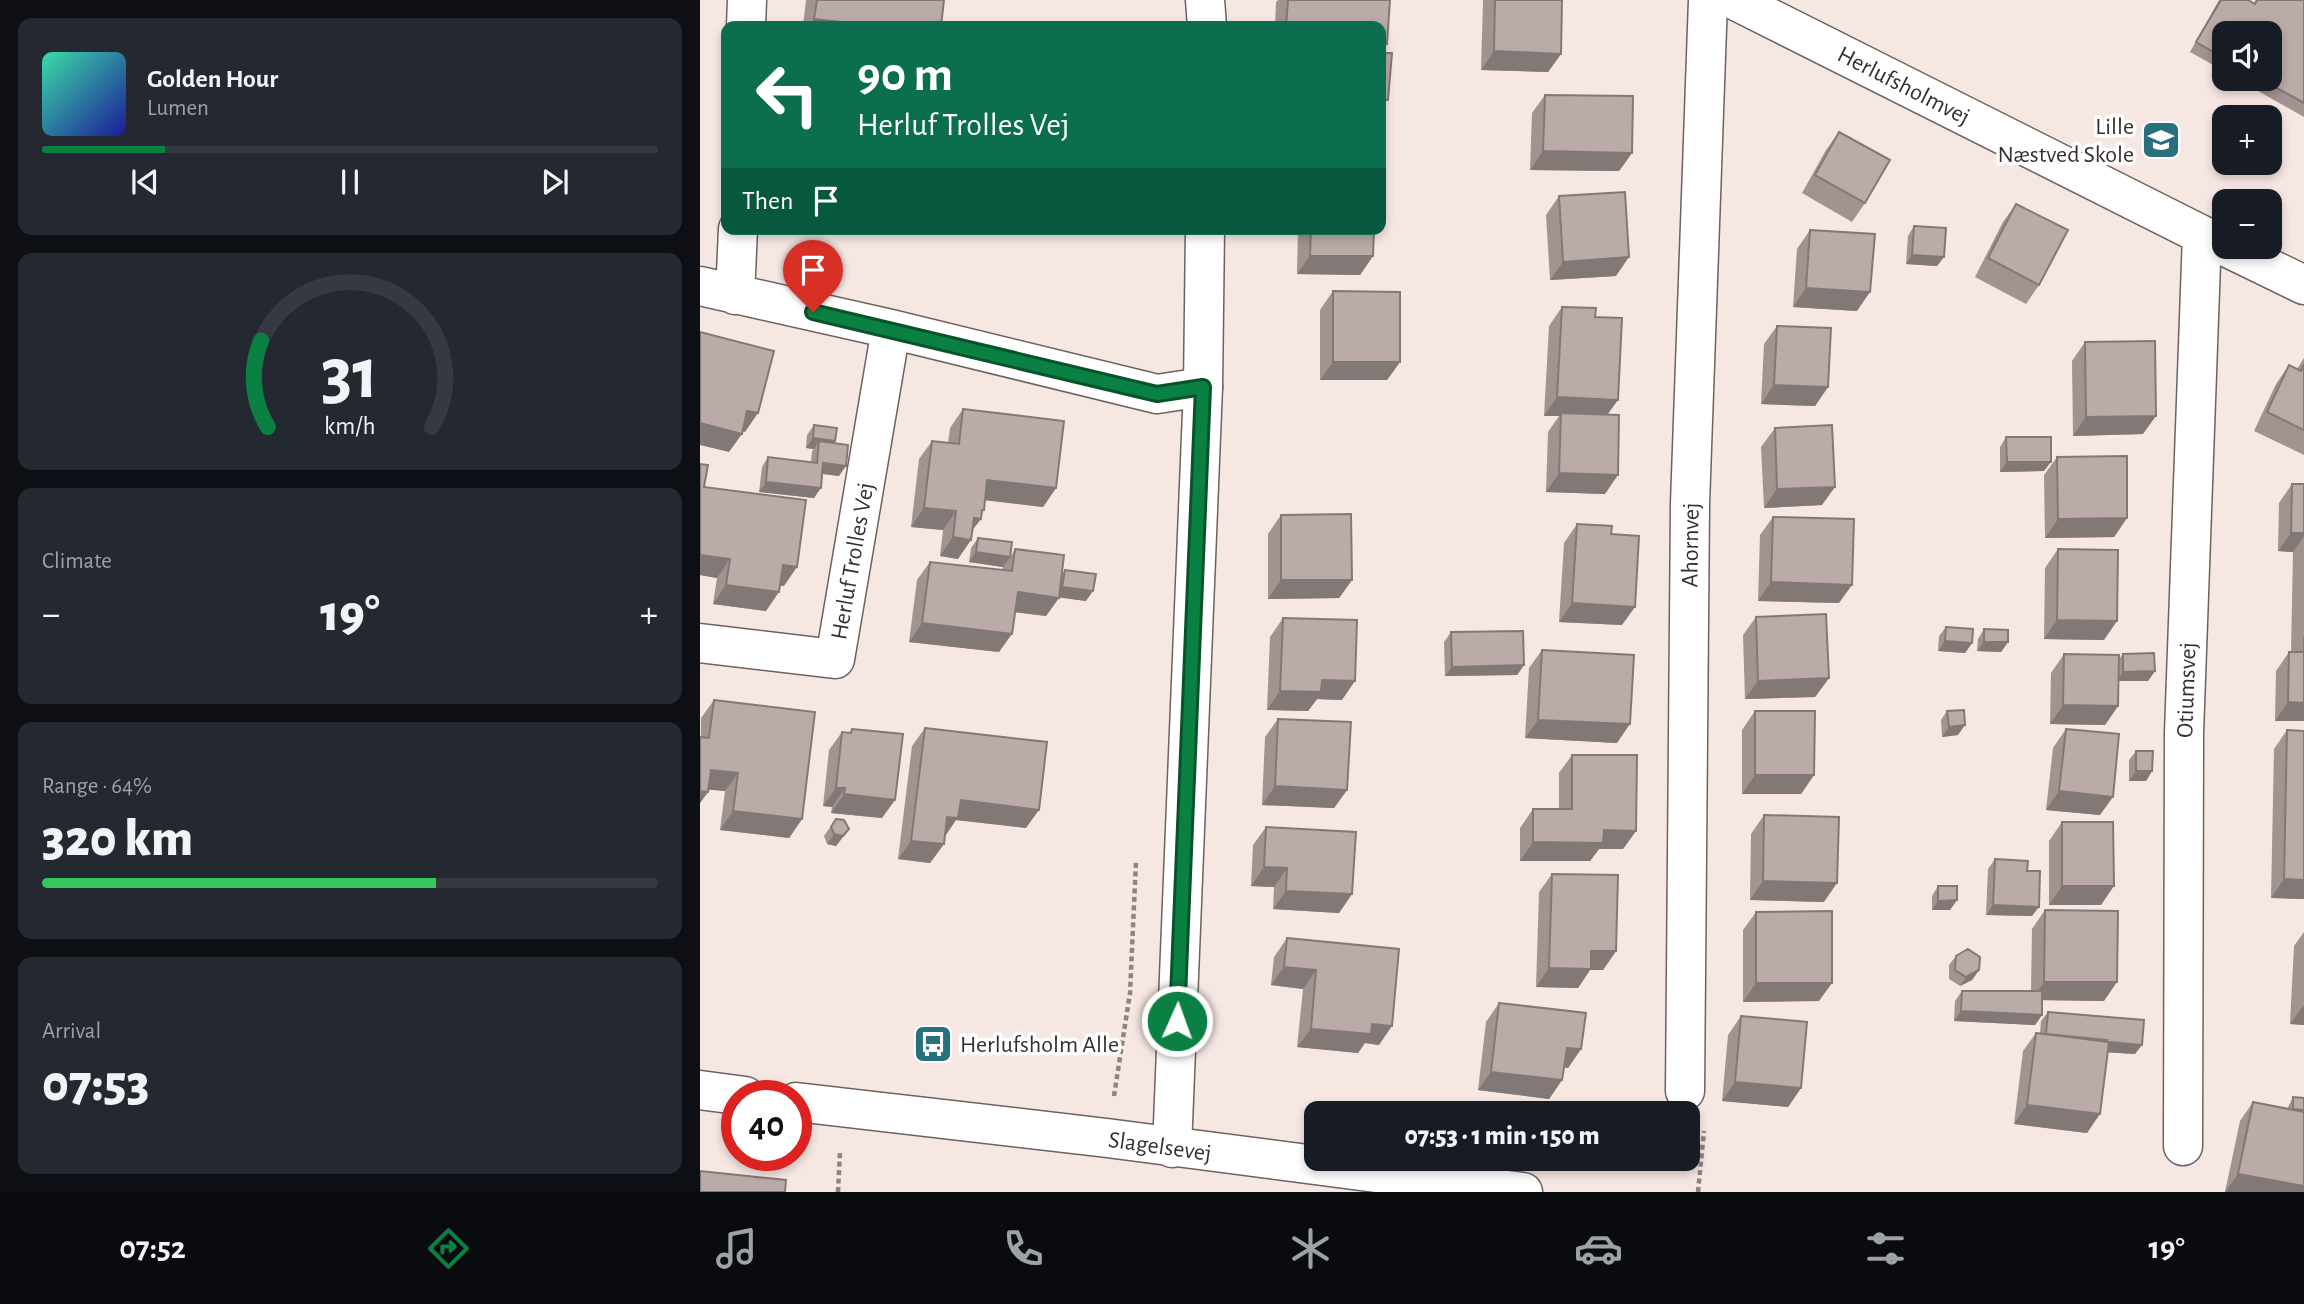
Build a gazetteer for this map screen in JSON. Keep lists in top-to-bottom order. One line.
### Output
{"streets":{"street":["Herlufsholmvej","Ahornvej","Herluf Trolles Vej","Otiumsvej","Slagelsevej"]},"places":{"school or university":["Lille Næstved Skole"],"bus stop":["Herlufsholm Alle"]},"page":{"map_buttons":["+","−"],"turn":["90 m","Herluf Trolles Vej"],"song":["Golden Hour","Lumen"],"then":"Then","tile":["Climate",["Range · 64%","320 km"],["Arrival","07:53"]],"heat":["−","19°","+"],"limit":"40","trip":"07:53 · 1 min · 150 m","tabs":["07:52","19°"],"gauge":["31","km/h"]}}
